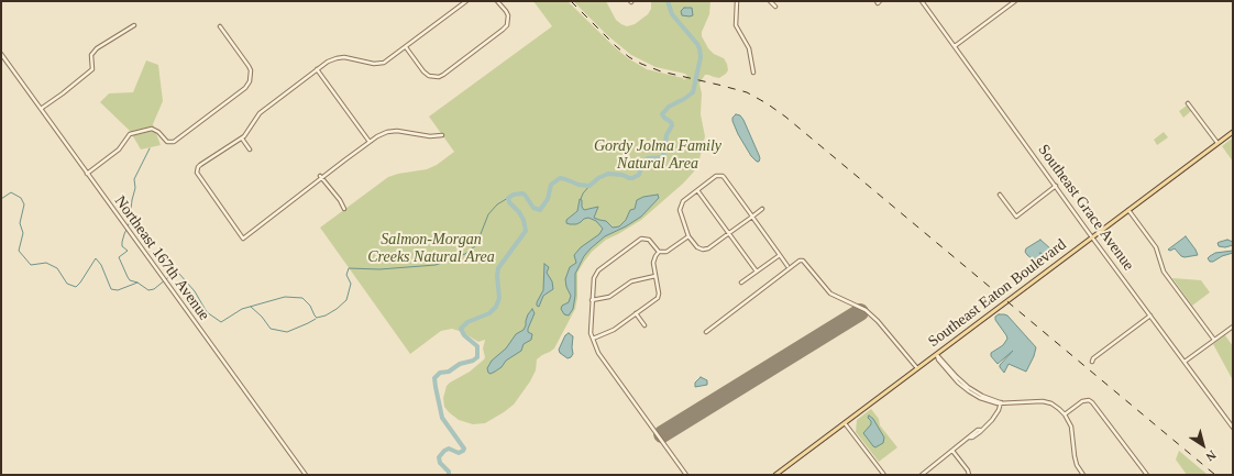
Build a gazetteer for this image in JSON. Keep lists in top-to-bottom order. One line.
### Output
{"streets":{"main road":["Southeast Eaton Boulevard"],"street":["Southeast Grace Avenue","Northeast 167th Avenue"]},"crossings":[["Southeast Grace Avenue","Southeast Eaton Boulevard"]],"parks":["Gordy Jolma Family Natural Area","Salmon-Morgan Creeks Natural Area"],"north":"bottom right"}
